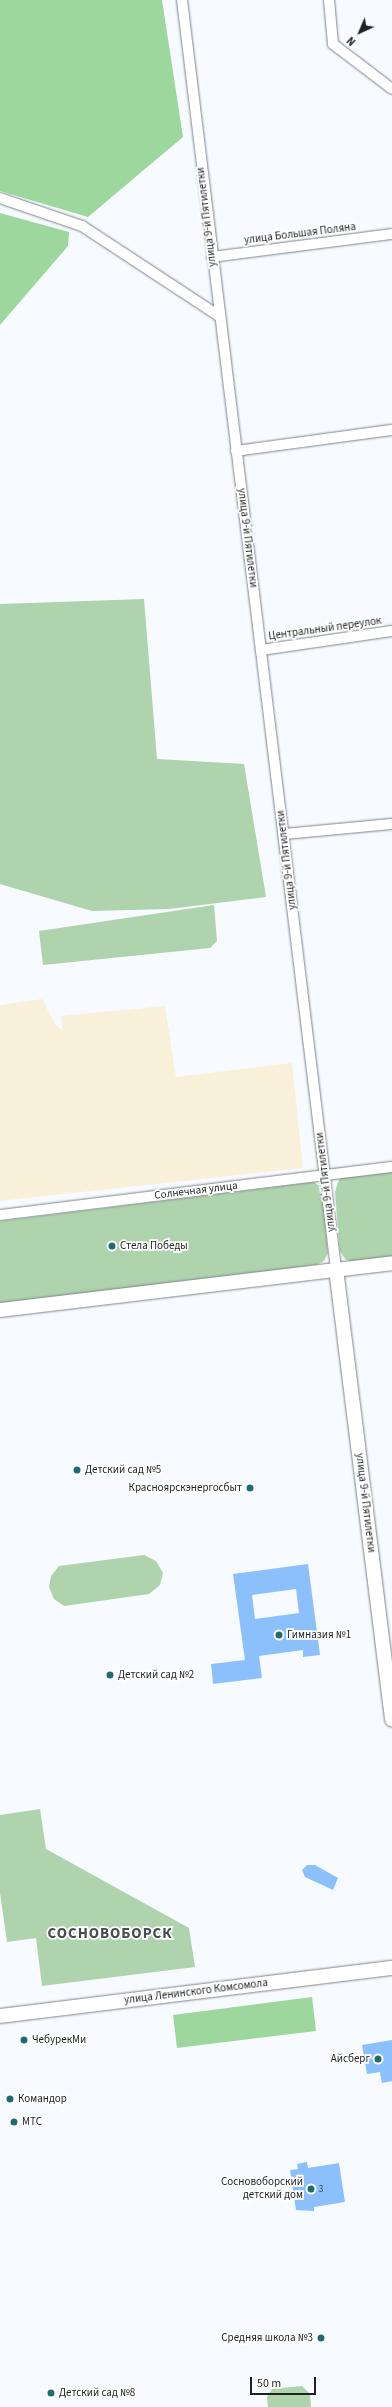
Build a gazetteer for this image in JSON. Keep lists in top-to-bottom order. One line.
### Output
{"streets":{"street":["улица 9-й Пятилетки","улица Большая Поляна","Центральный переулок","Солнечная улица","улица Ленинского Комсомола"]},"crossings":[["улица 9-й Пятилетки","улица Большая Поляна"],["улица 9-й Пятилетки","Центральный переулок"],["улица 9-й Пятилетки","Солнечная улица"]],"districts":["СОСНОВОБОРСК"],"places":["Стела Победы","Детский сад №5","Красноярскэнергосбыт","Гимназия №1","Детский сад №2","ЧебурекМи","Айсберг","Командор","МТС","Сосновоборский детский дом","Средняя школа №3","Детский сад №8"],"house_numbers":["3"],"scale_bar":"50 m","north":"bottom left"}
